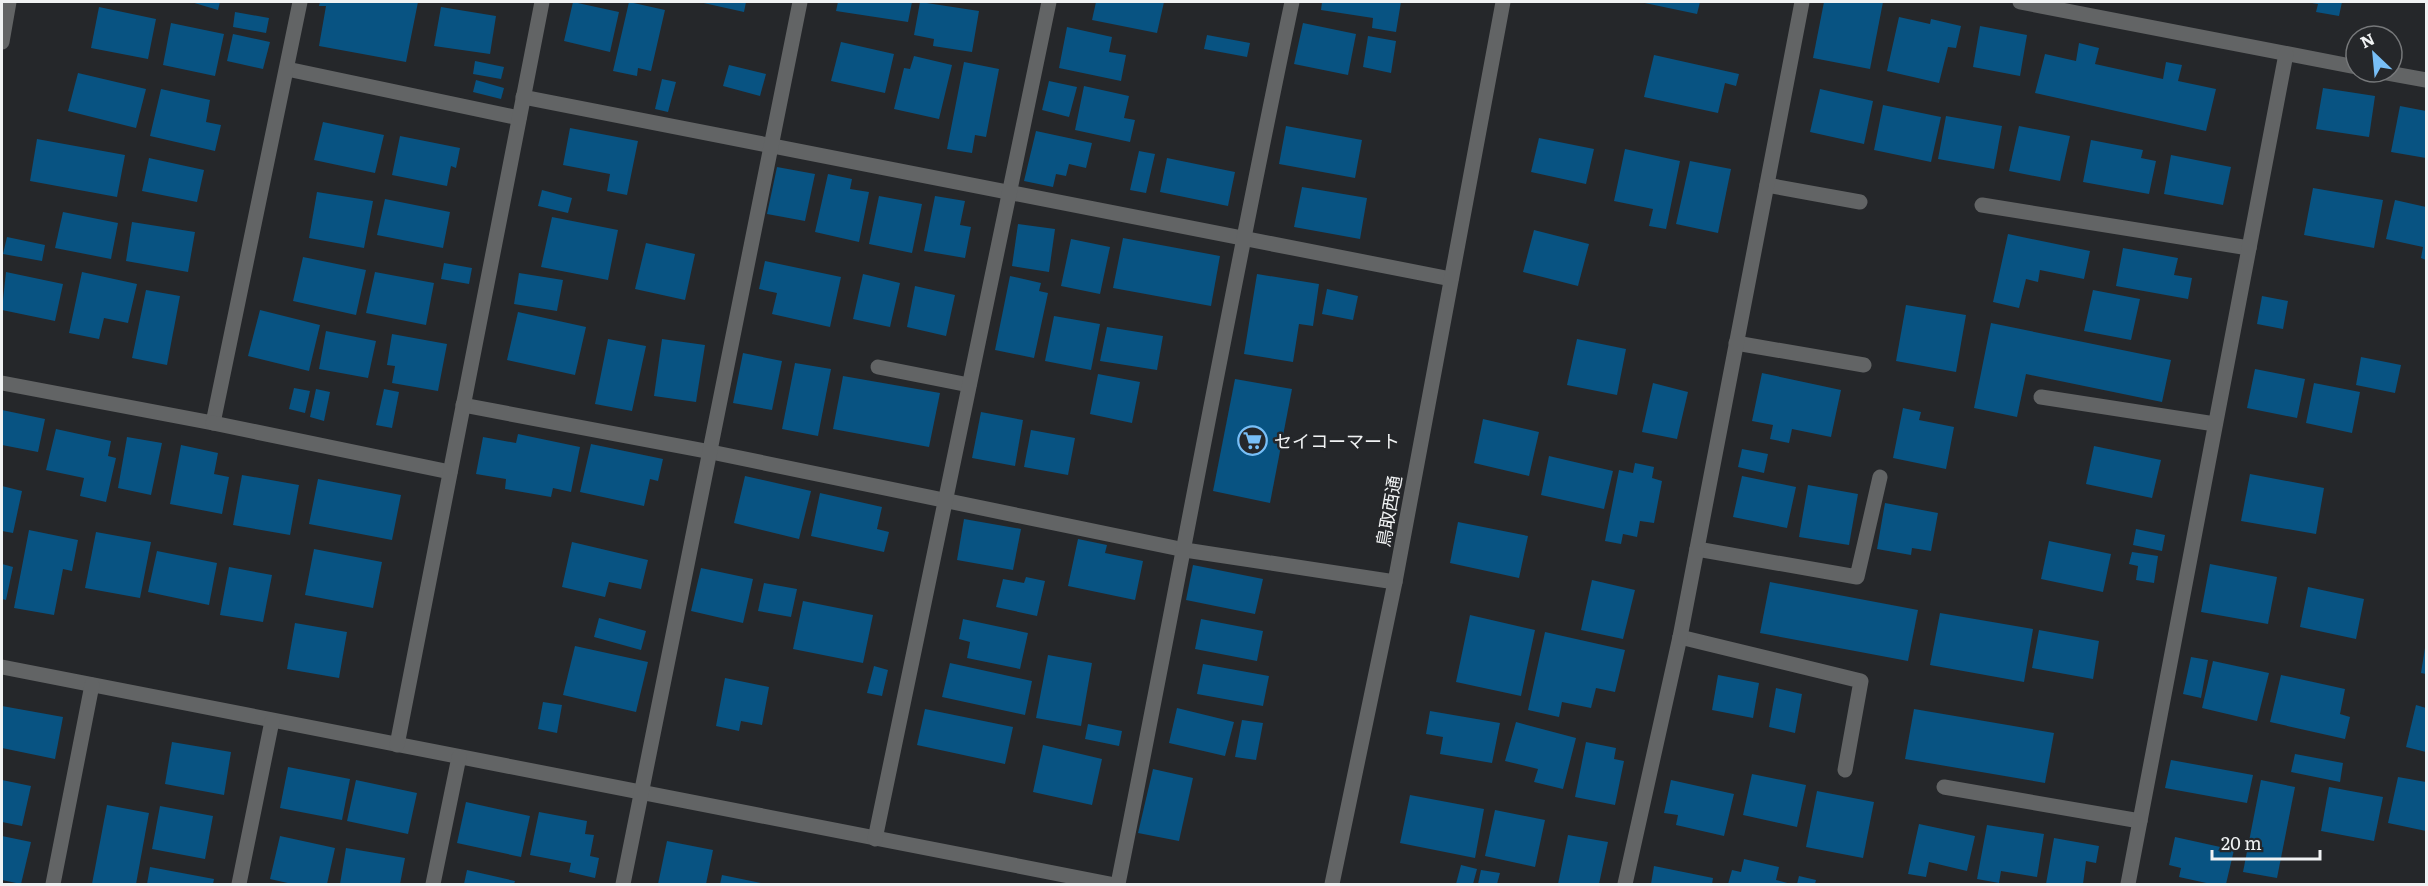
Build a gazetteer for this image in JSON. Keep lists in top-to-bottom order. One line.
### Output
{"streets":{"street":["鳥取西通"]},"places":{"supermarket":["セイコーマート"]},"scale_bar":"20 m","north":"top left"}
